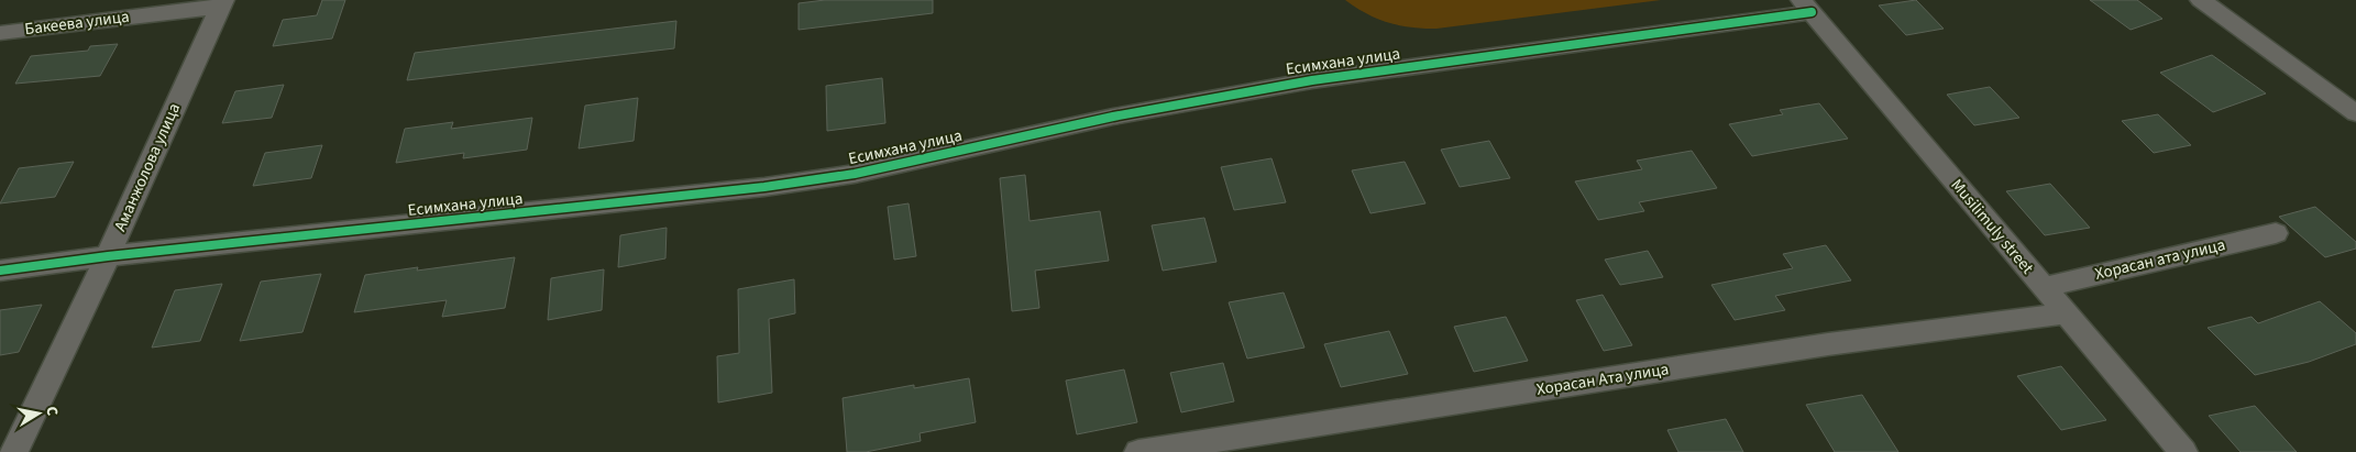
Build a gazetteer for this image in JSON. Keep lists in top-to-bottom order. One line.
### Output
{"streets":{"street":["Бакеева улица","Есимхана улица","Аманжолова улица","Musilimuly street","Хорасан ата улица","Хорасан Ата улица"]},"crossings":[["Бакеева улица","Аманжолова улица"],["Есимхана улица","Аманжолова улица"],["Есимхана улица","Musilimuly street"],["Musilimuly street","Хорасан ата улица"],["Musilimuly street","Хорасан Ата улица"]],"north":"right"}
